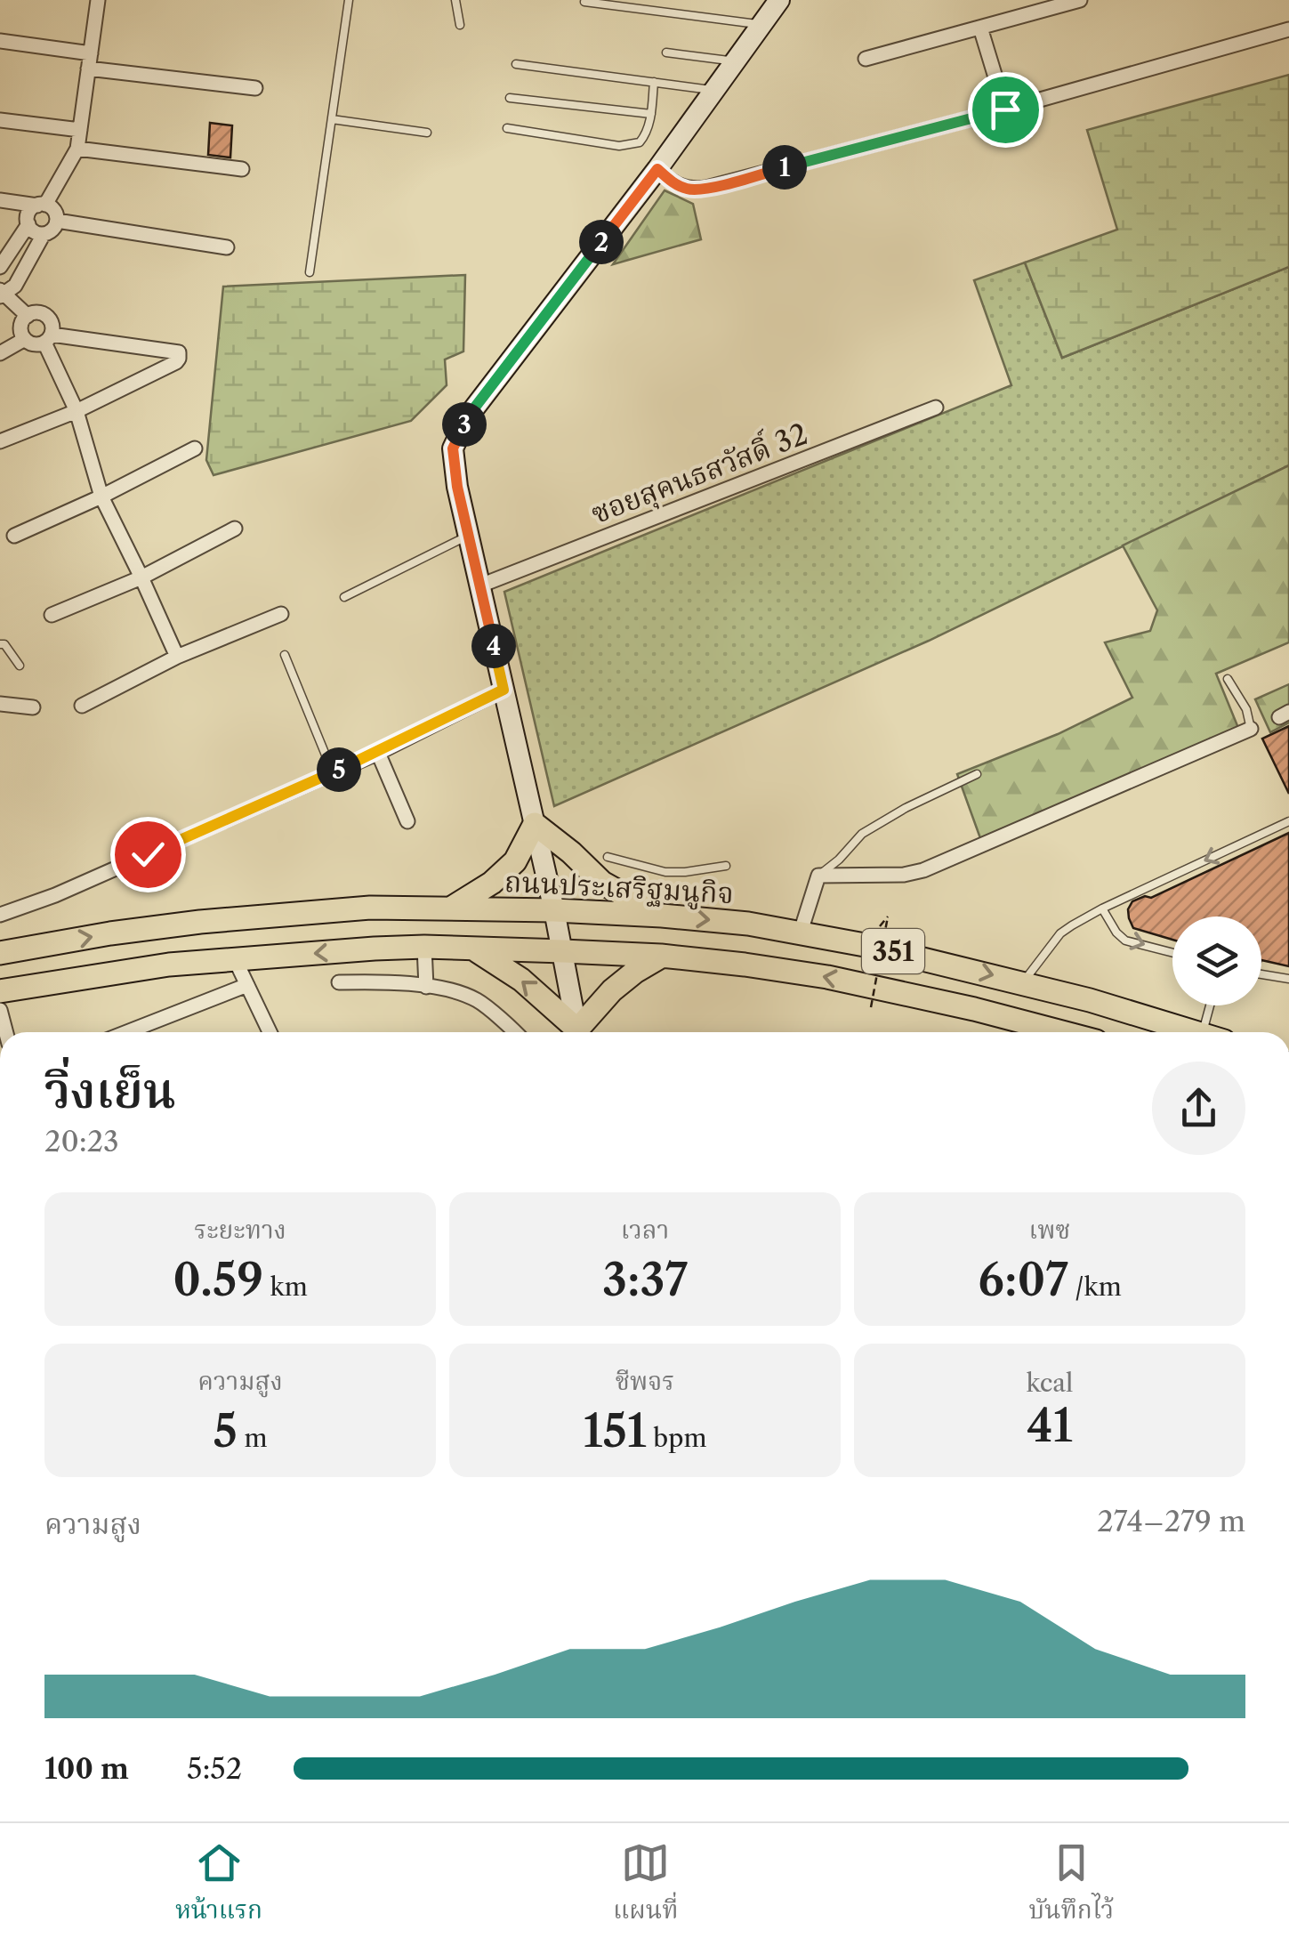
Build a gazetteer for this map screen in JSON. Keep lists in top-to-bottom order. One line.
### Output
{"streets":{"main road":["ถนนประเสริฐมนูกิจ","351"],"street":["ซอยสุคนธสวัสดิ์ 32"]},"page":{"pins":["1","2","3","4","5"],"heading":["วิ่งเย็น","20:23"],"stats":[["ระยะทาง","0.59 km"],["เวลา","3:37"],["เพซ","6:07 /km"],["ความสูง","5 m"],["ชีพจร","151 bpm"],["kcal","41"]],"chart":["ความสูง","274–279 m"],"list":[{"name":"100 m","note":"5:52"}],"tabs":["หน้าแรก","แผนที่","บันทึกไว้"]}}
